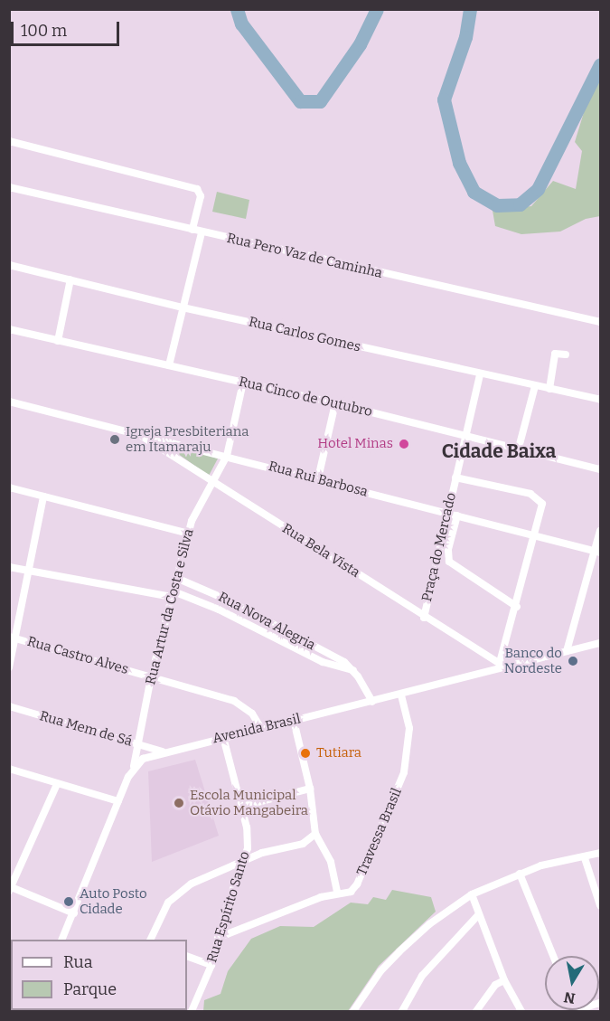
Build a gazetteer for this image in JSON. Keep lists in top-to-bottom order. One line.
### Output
{"streets":{"street":["Rua Pero Vaz de Caminha","Rua Carlos Gomes","Rua Cinco de Outubro","Rua Rui Barbosa","Praça do Mercado","Rua Bela Vista","Rua Artur da Costa e Silva","Rua Nova Alegria","Rua Castro Alves","Rua Mem de Sá","Avenida Brasil","Travessa Brasil","Rua Espírito Santo"]},"crossings":[["Rua Carlos Gomes","Praça do Mercado"],["Rua Cinco de Outubro","Praça do Mercado"],["Rua Cinco de Outubro","Rua Artur da Costa e Silva"],["Rua Rui Barbosa","Praça do Mercado"],["Rua Rui Barbosa","Rua Bela Vista"],["Rua Rui Barbosa","Rua Artur da Costa e Silva"],["Praça do Mercado","Rua Bela Vista"],["Praça do Mercado","Avenida Brasil"],["Rua Bela Vista","Rua Artur da Costa e Silva"],["Rua Bela Vista","Avenida Brasil"],["Rua Artur da Costa e Silva","Rua Nova Alegria"],["Rua Artur da Costa e Silva","Rua Castro Alves"],["Rua Artur da Costa e Silva","Rua Mem de Sá"],["Rua Artur da Costa e Silva","Avenida Brasil"],["Rua Nova Alegria","Avenida Brasil"],["Rua Castro Alves","Avenida Brasil"],["Rua Mem de Sá","Avenida Brasil"],["Avenida Brasil","Travessa Brasil"],["Avenida Brasil","Rua Espírito Santo"],["Travessa Brasil","Rua Espírito Santo"]],"districts":["Cidade Baixa"],"places":["Igreja Presbiteriana em Itamaraju","Hotel Minas","Banco do Nordeste","Tutiara","Escola Municipal Otávio Mangabeira","Auto Posto Cidade"],"legend":["Rua","Parque"],"scale_bar":"100 m","north":"bottom"}
